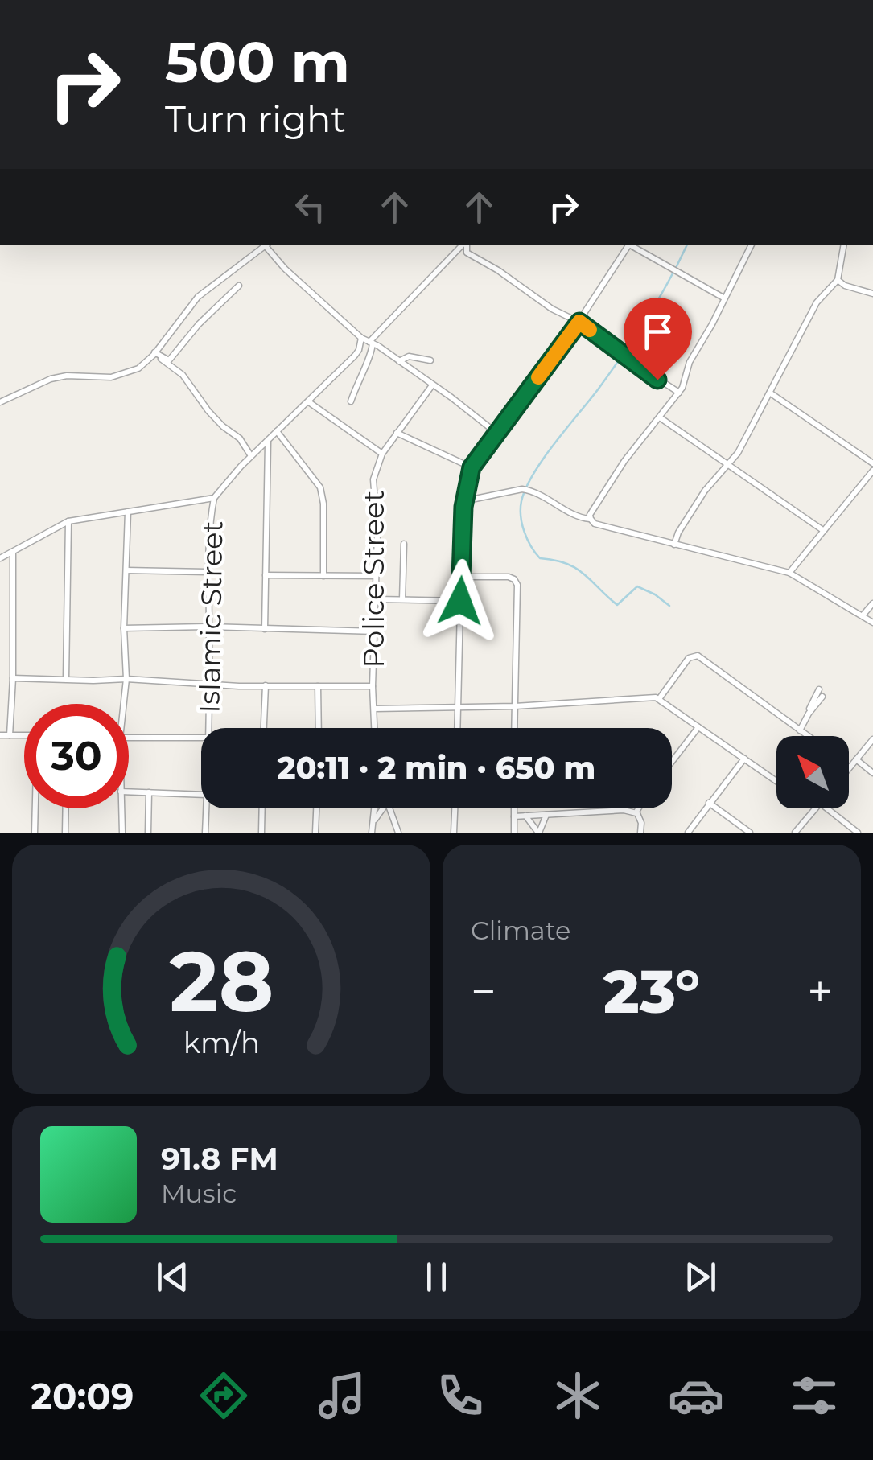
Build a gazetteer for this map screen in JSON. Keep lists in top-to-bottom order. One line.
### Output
{"streets":{"street":["Police Street","Islamic Street"]},"north":"top left","page":{"turn":["500 m","Turn right"],"limit":"30","trip":"20:11 · 2 min · 650 m","tile":"Climate","heat":["−","23°","+"],"song":["91.8 FM","Music"],"tabs":"20:09","gauge":["28","km/h"]}}
